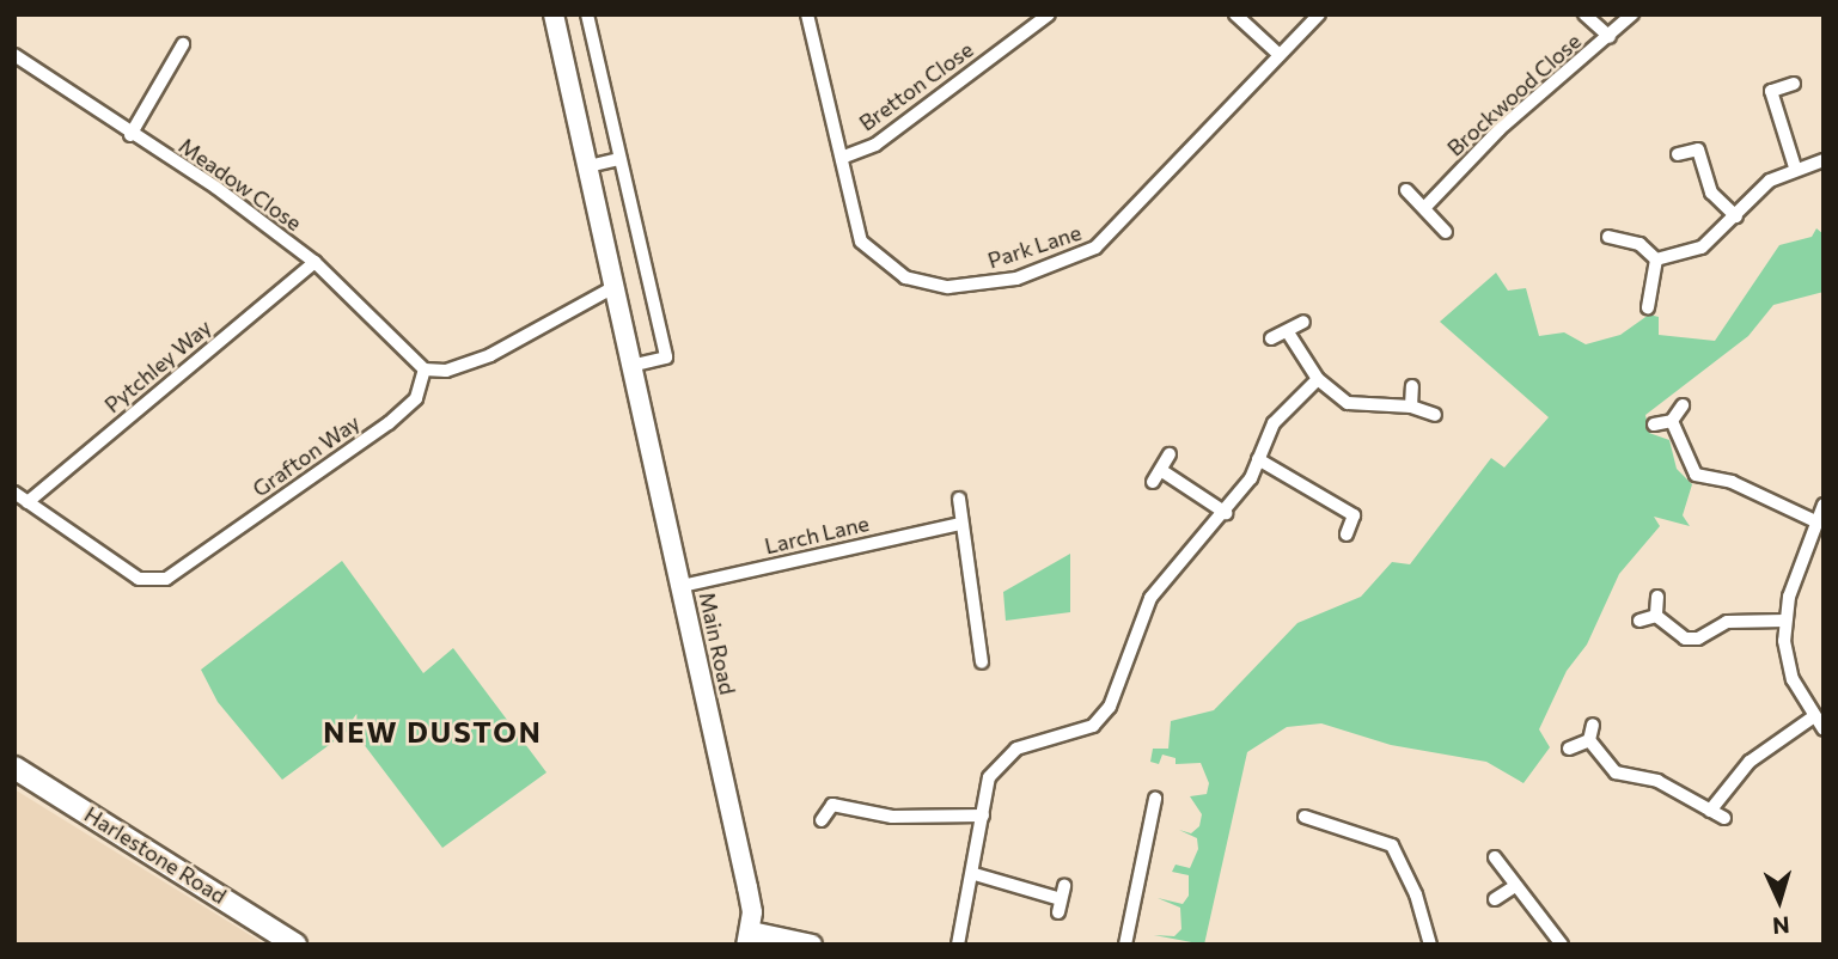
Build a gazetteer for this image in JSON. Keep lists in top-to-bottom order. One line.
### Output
{"streets":{"main road":["Harlestone Road"],"street":["Bretton Close","Brockwood Close","Meadow Close","Park Lane","Pytchley Way","Grafton Way","Larch Lane","Main Road"]},"crossings":[["Bretton Close","Park Lane"],["Meadow Close","Pytchley Way"],["Meadow Close","Grafton Way"],["Pytchley Way","Grafton Way"],["Larch Lane","Main Road"]],"districts":["NEW DUSTON"],"north":"bottom"}
